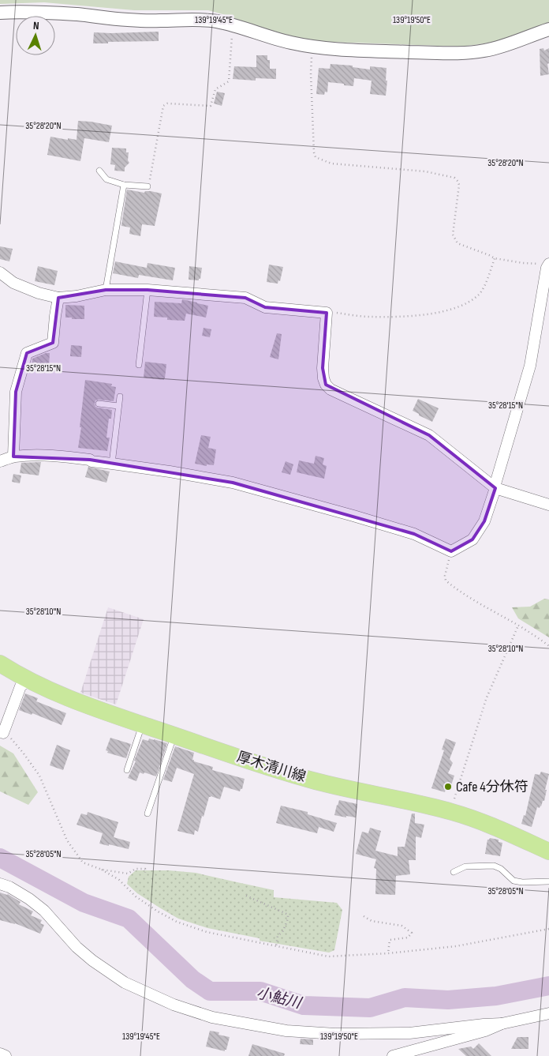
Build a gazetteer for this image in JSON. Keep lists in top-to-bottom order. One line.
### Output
{"streets":{"main road":["厚木清川線"]},"water":["小鮎川"],"places":["Cafe 4分休符"],"north":"top","coordinates":["139°19'45\"E","139°19'50\"E","35°28'20\"N","35°28'15\"N","35°28'10\"N","35°28'05\"N"]}
